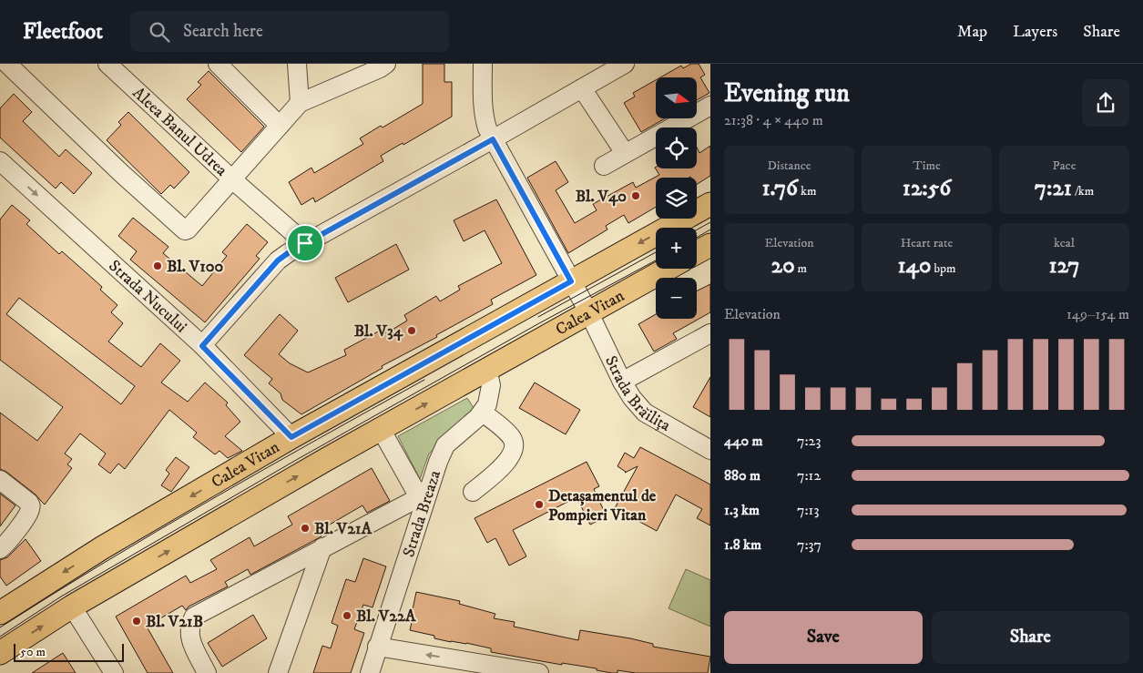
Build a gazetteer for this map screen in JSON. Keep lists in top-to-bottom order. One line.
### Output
{"streets":{"main road":["Calea Vitan"],"street":["Aleea Banul Udrea","Strada Nucului","Strada Brăilița","Strada Breaza"]},"crossings":[["Strada Nucului","Calea Vitan"],["Calea Vitan","Strada Brăilița"],["Calea Vitan","Strada Breaza"]],"one_way":["Strada Nucului"],"places":["Bl. V40","Bl. V100","Bl. V34","Detașamentul de Pompieri Vitan","Bl. V21A","Bl. V22A","Bl. V21B"],"scale_bar":"50 m","north":"right","page":{"header":"Fleetfoot","search":"Search here","nav":["Map","Layers","Share"],"heading":["Evening run","21:38 · 4 × 440 m"],"map_buttons":["+","−"],"stats":[["Distance","1.76 km"],["Time","12:56"],["Pace","7:21 /km"],["Elevation","20 m"],["Heart rate","140 bpm"],["kcal","127"]],"chart":["Elevation","149–154 m"],"list":[{"name":"440 m","note":"7:23"},{"name":"880 m","note":"7:12"},{"name":"1.3 km","note":"7:13"},{"name":"1.8 km","note":"7:37"}],"buttons":["Save","Share"],"scale":"50 m"}}
